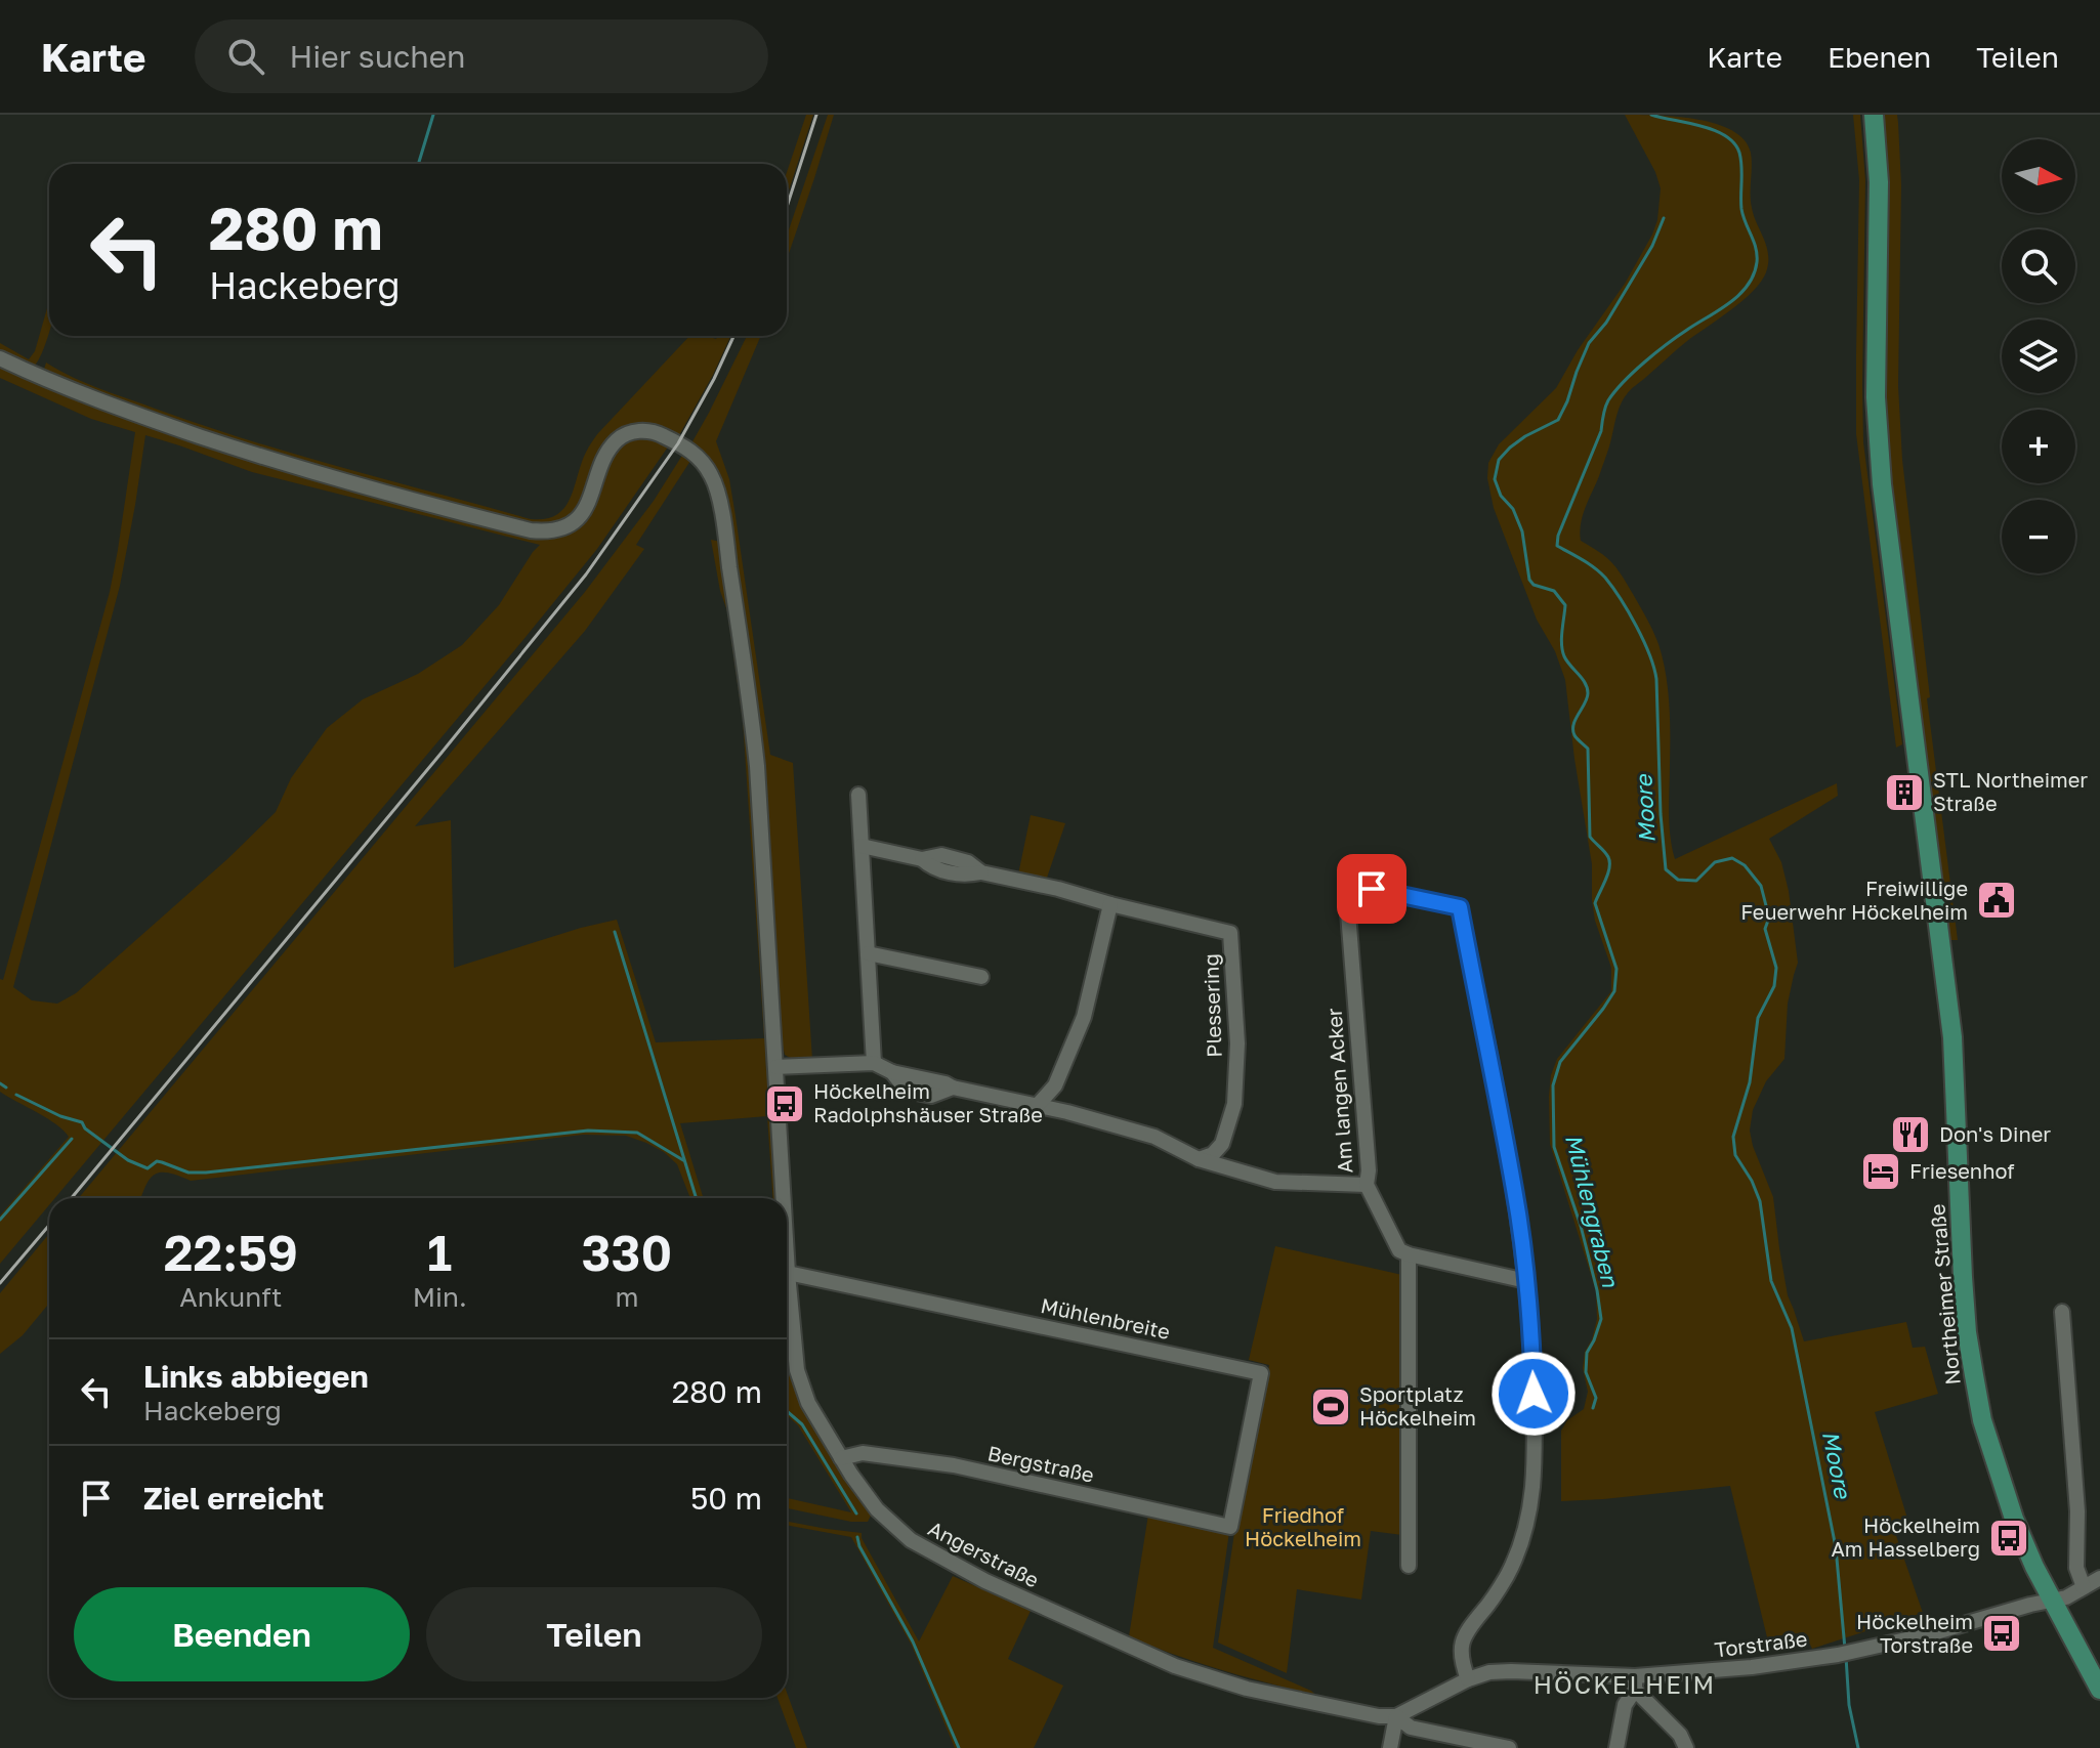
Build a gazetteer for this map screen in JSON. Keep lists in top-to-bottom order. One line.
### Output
{"streets":{"main road":["Northeimer Straße"],"street":["Plessering","Am langen Acker","Mühlenbreite","Bergstraße","Angerstraße","Torstraße"]},"crossings":[["Northeimer Straße","Torstraße"],["Mühlenbreite","Bergstraße"],["Mühlenbreite","Angerstraße"],["Bergstraße","Angerstraße"]],"districts":["HÖCKELHEIM"],"water":["Moore","Mühlengraben"],"parks":["Friedhof Höckelheim"],"places":{"building":["STL Northeimer Straße"],"public building":["Freiwillige Feuerwehr Höckelheim"],"bus stop":["Höckelheim Radolphshäuser Straße","Höckelheim Am Hasselberg","Höckelheim Torstraße"],"restaurant":["Don's Diner"],"hotel":["Friesenhof"],"sports":["Sportplatz Höckelheim"]},"north":"right","page":{"header":"Karte","search":"Hier suchen","nav":["Karte","Ebenen","Teilen"],"map_buttons":["+","−"],"turn":["280 m","Hackeberg"],"eta":["22:59","Ankunft","1","Min.","330","m"],"list":[{"name":"Links abbiegen","note":"Hackeberg","value":"280 m"},{"name":"Ziel erreicht","value":"50 m"}],"buttons":["Beenden","Teilen"]}}
